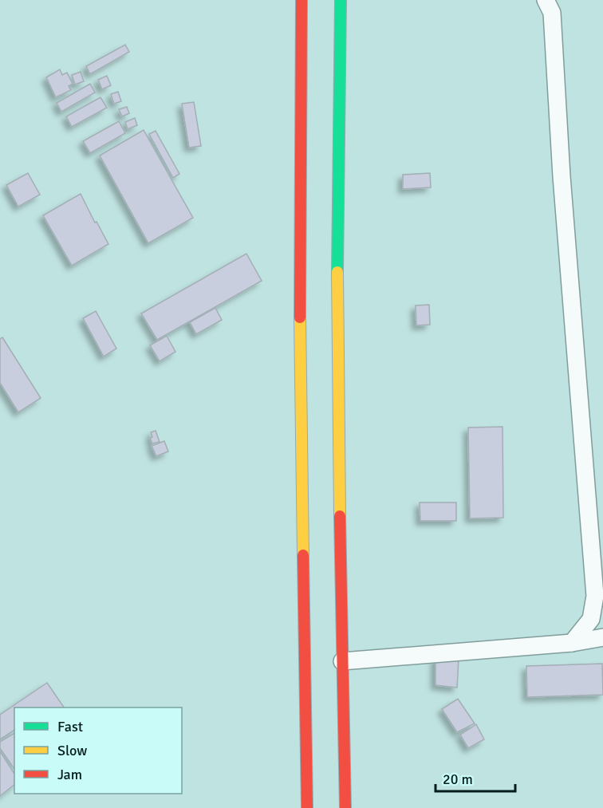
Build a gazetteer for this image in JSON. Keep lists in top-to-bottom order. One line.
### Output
{"legend":["Fast","Slow","Jam"],"scale_bar":"20 m"}
